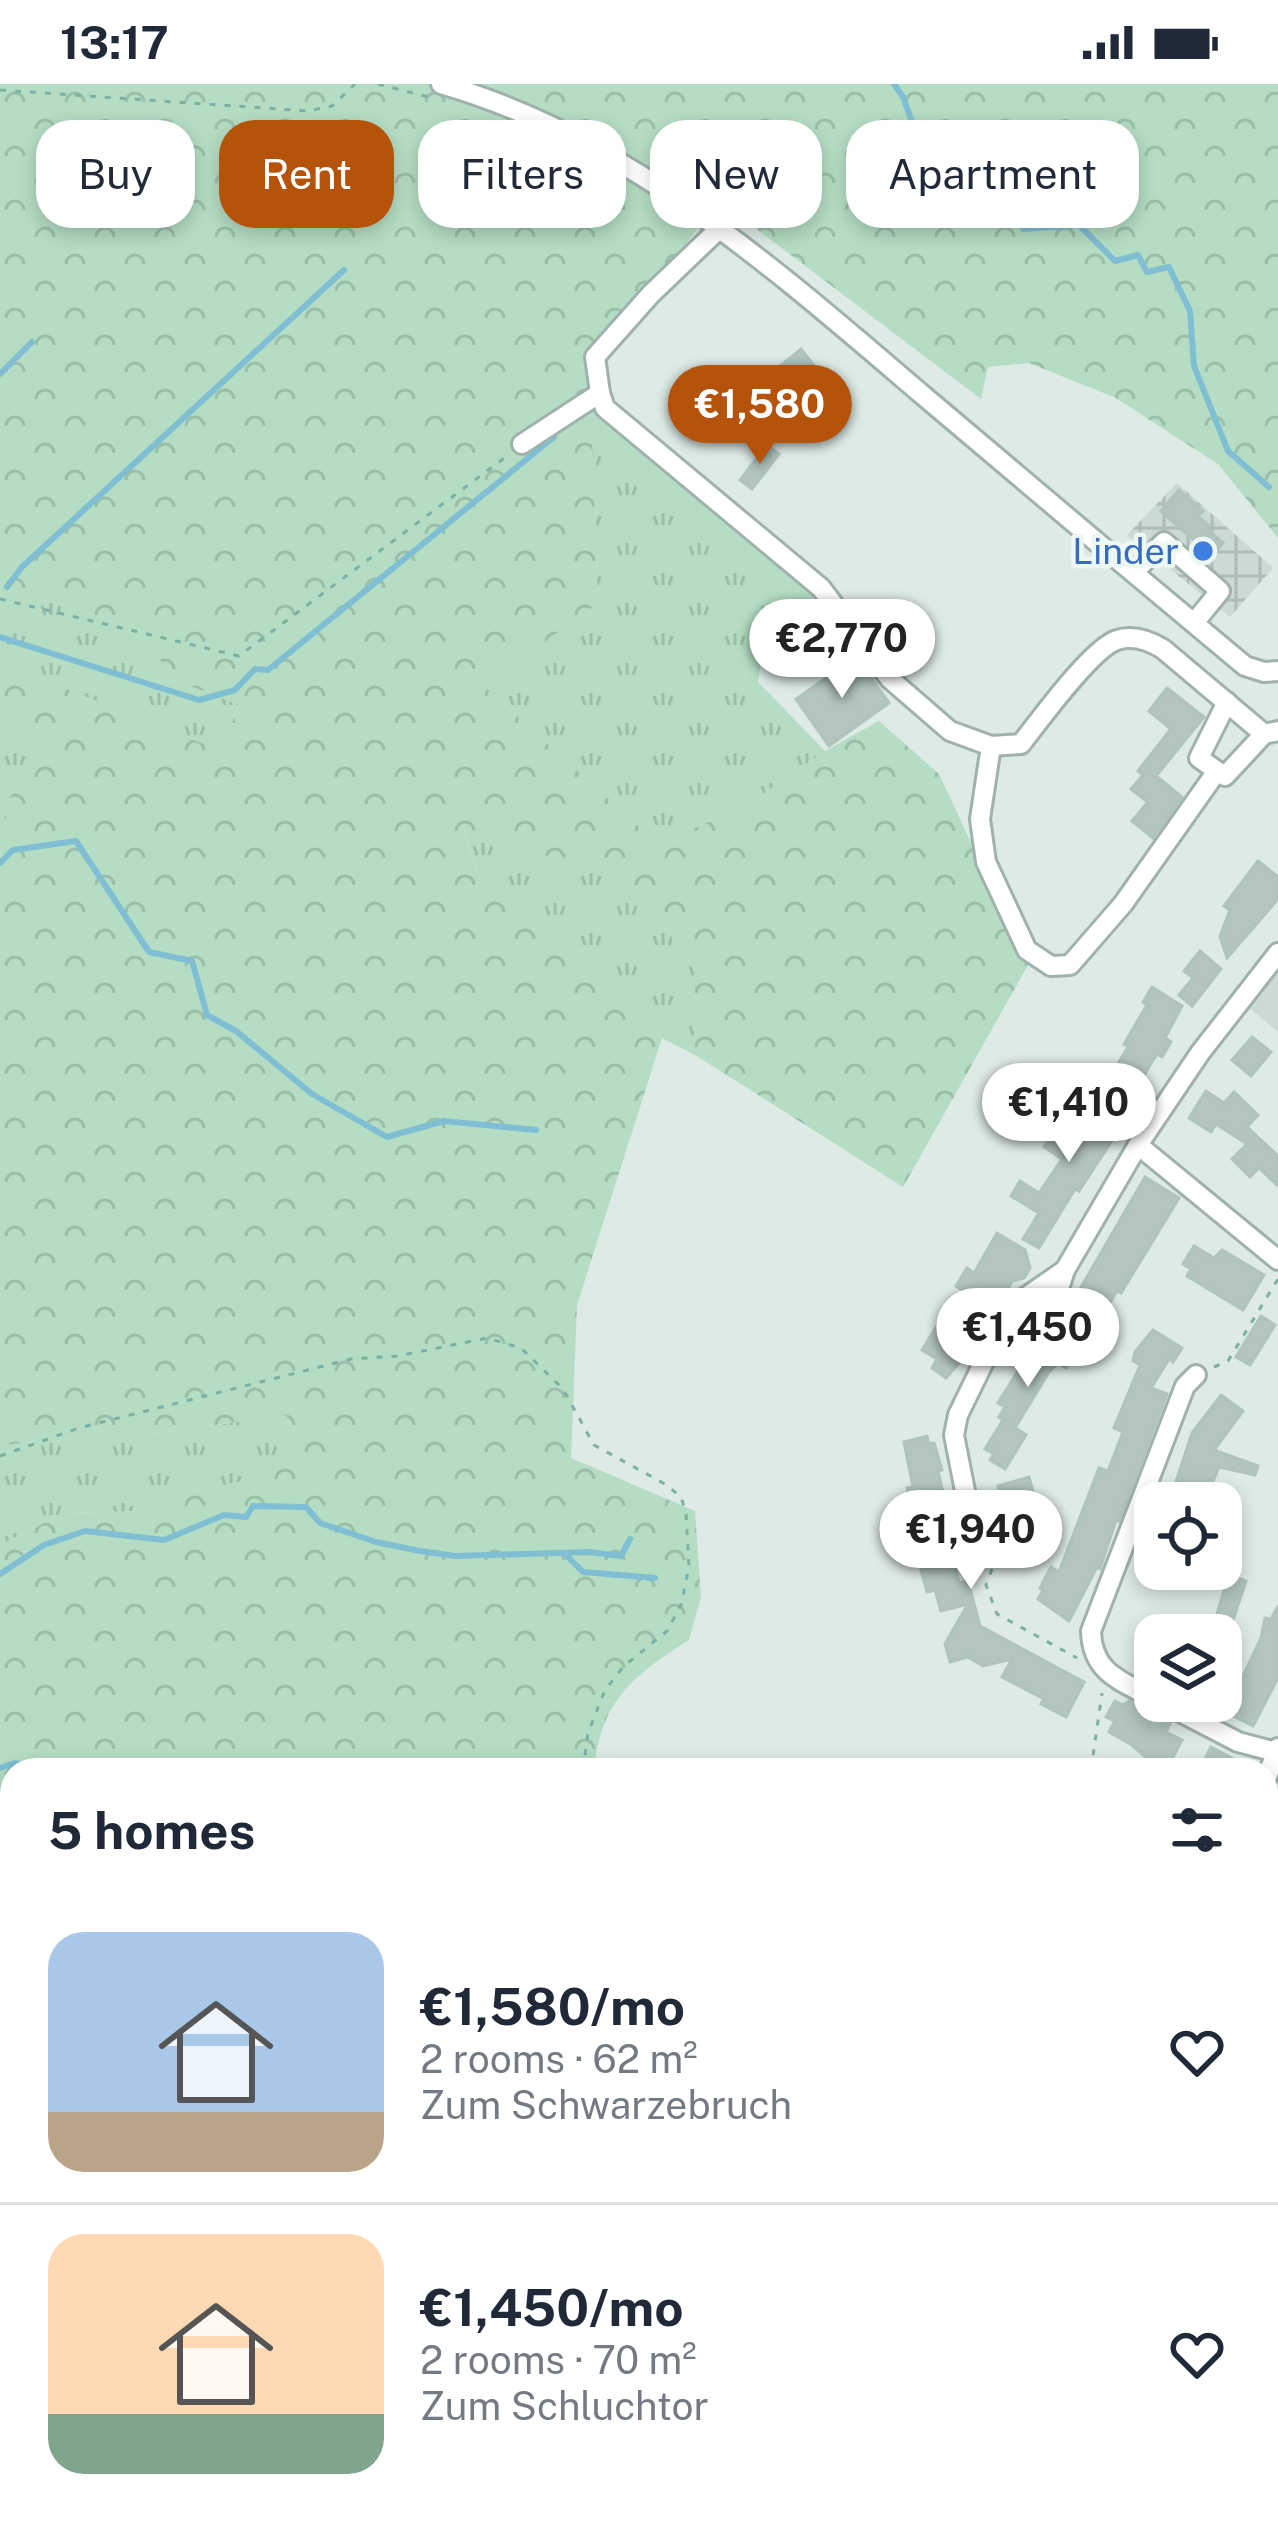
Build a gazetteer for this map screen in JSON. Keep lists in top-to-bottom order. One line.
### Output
{"places":["Linder"],"page":{"status":"13:17","chip":["Buy","Rent","Filters","New","Apartment"],"price":["€1,580","€2,770","€1,410","€1,450","€1,940"],"heading":"5 homes","list":[{"name":"€1,580/mo","note":"2 rooms · 62 m² · Zum Schwarzebruch"},{"name":"€1,450/mo","note":"2 rooms · 70 m² · Zum Schluchtor"}]}}
